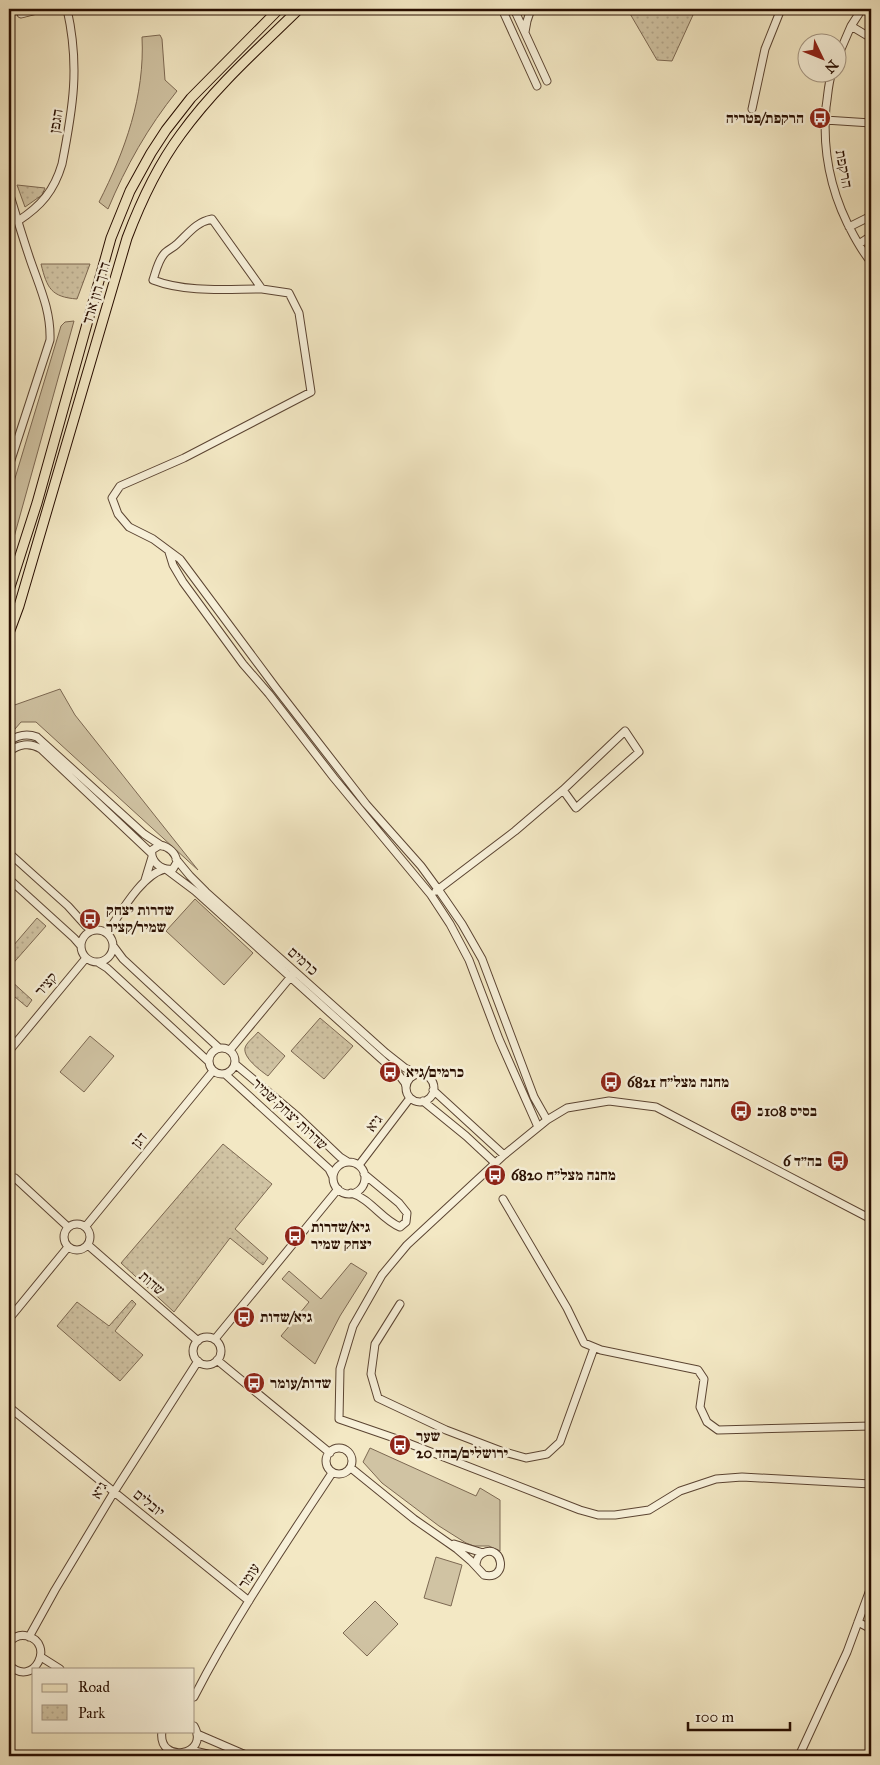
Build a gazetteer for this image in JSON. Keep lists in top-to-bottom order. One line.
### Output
{"streets":{"main road":["דרך רון ארד"],"street":["הגפן","הרקפת","כרמים","קציר","שדרות יצחק שמיר","גיא","דגן","שדות","יובלים","עומר"]},"crossings":[["כרמים","גיא"],["שדרות יצחק שמיר","גיא"],["שדרות יצחק שמיר","דגן"],["גיא","שדות"],["גיא","יובלים"],["דגן","שדות"],["יובלים","עומר"]],"places":{"bus stop":["הרקפת/פטריה","שדרות יצחק שמיר/קציר","כרמים/גיא","מחנה מצל״ח 6821","בסיס 108ב","בה״ד 6","מחנה מצל״ח 6820","גיא/שדרות יצחק שמיר","גיא/שדות","שדות/עומר","שער ירושלים/בהד 20"]},"legend":["Road","Park"],"scale_bar":"100 m","north":"bottom right"}
